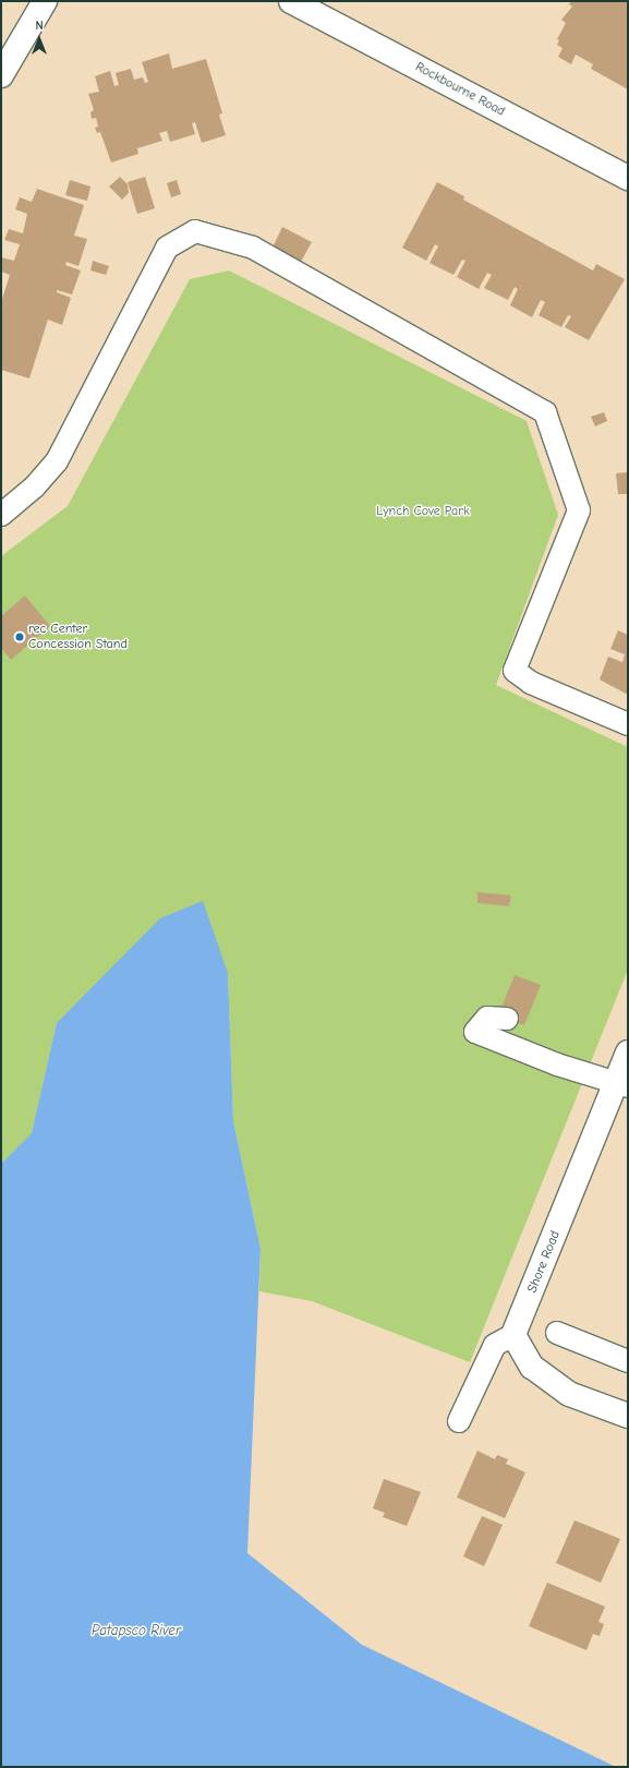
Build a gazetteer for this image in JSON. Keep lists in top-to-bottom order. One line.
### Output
{"streets":{"street":["Rockbourne Road","Shore Road"]},"water":["Patapsco River"],"parks":["Lynch Cove Park"],"places":["rec Center Concession Stand"],"north":"top"}
